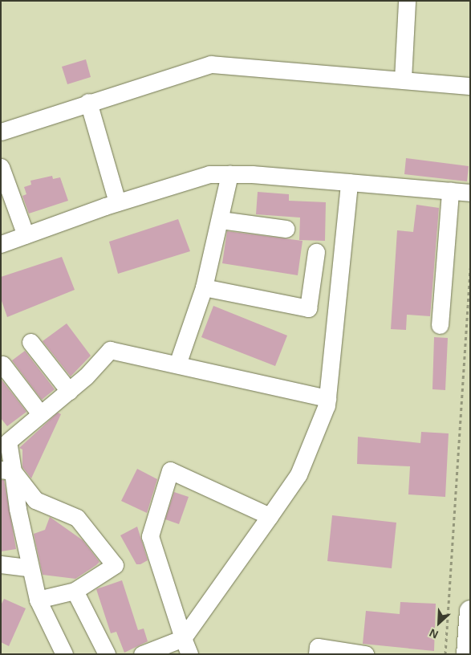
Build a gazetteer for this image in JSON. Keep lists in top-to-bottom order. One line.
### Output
{"north":"bottom left"}
